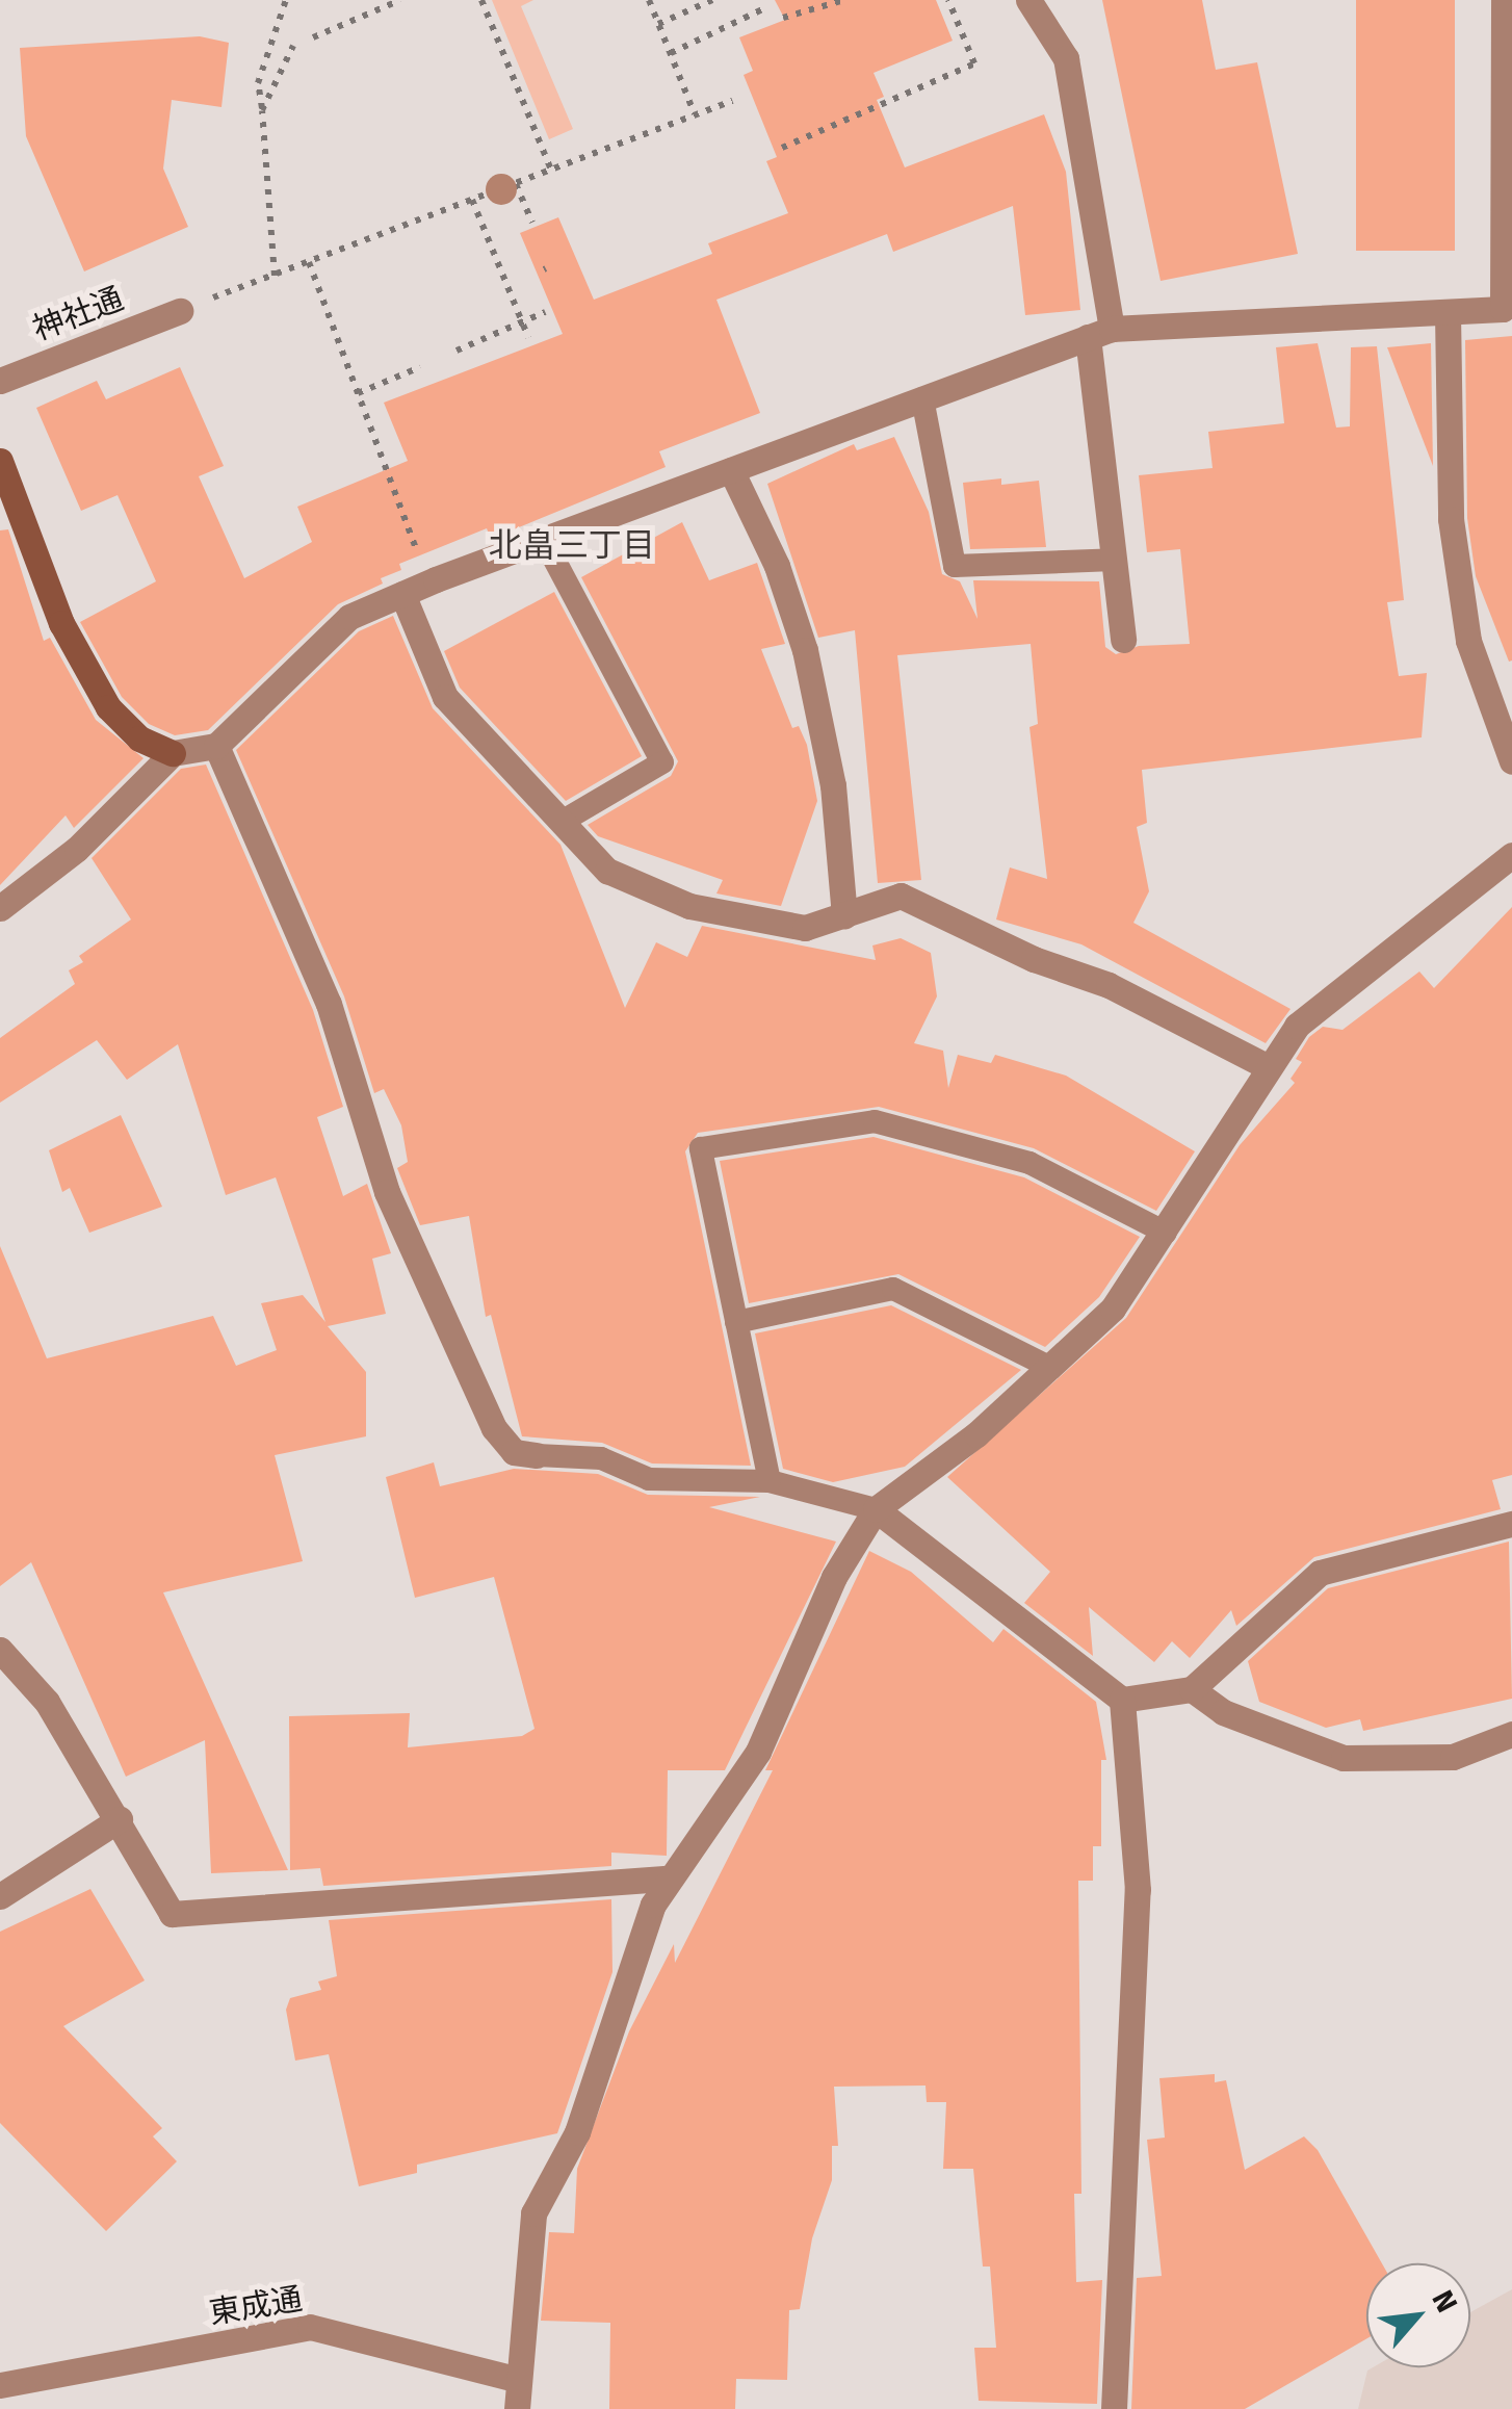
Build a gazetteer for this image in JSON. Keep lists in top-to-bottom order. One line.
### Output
{"streets":{"street":["神社通","東成通"]},"districts":["北畠三丁目"],"north":"top right"}
